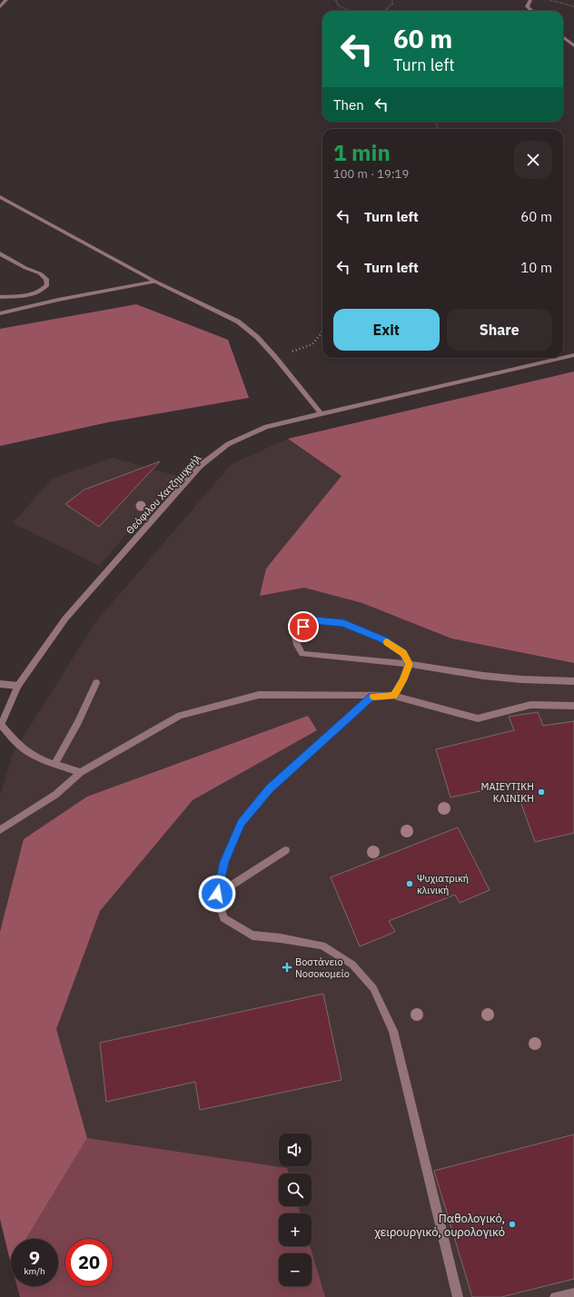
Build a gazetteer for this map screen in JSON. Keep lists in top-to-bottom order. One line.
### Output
{"streets":{"street":["Θεόφιλου Χατζημιχαήλ"]},"places":{"other":["ΜΑΙΕΥΤΙΚΗ ΚΛΙΝΙΚΗ","Ψυχιατρική κλινική","Παθολογικό, χειρουργικό, ουρολογικό"],"health":["Βοστάνειο Νοσοκομείο"]},"page":{"turn":["60 m","Turn left"],"then":"Then","heading":["1 min","100 m · 19:19"],"list":[{"name":"Turn left","value":"60 m"},{"name":"Turn left","value":"10 m"}],"buttons":["Exit","Share"],"map_buttons":["+","−"],"speed":"9 km/h","limit":"20"}}
